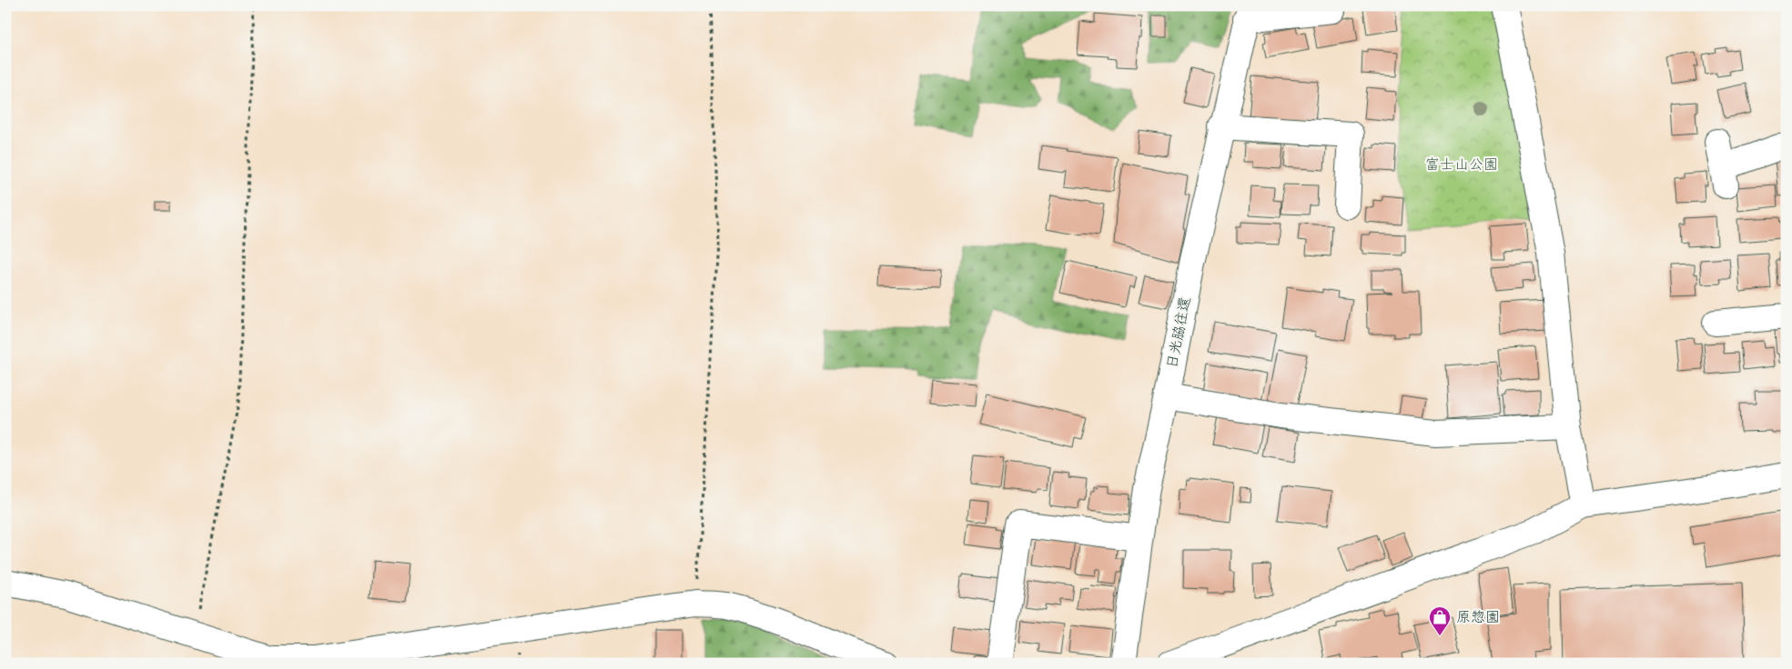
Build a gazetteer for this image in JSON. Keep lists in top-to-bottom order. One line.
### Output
{"streets":{"street":["日光脇往還"]},"parks":["富士山公園"],"places":{"shop":["原惣園"]}}
